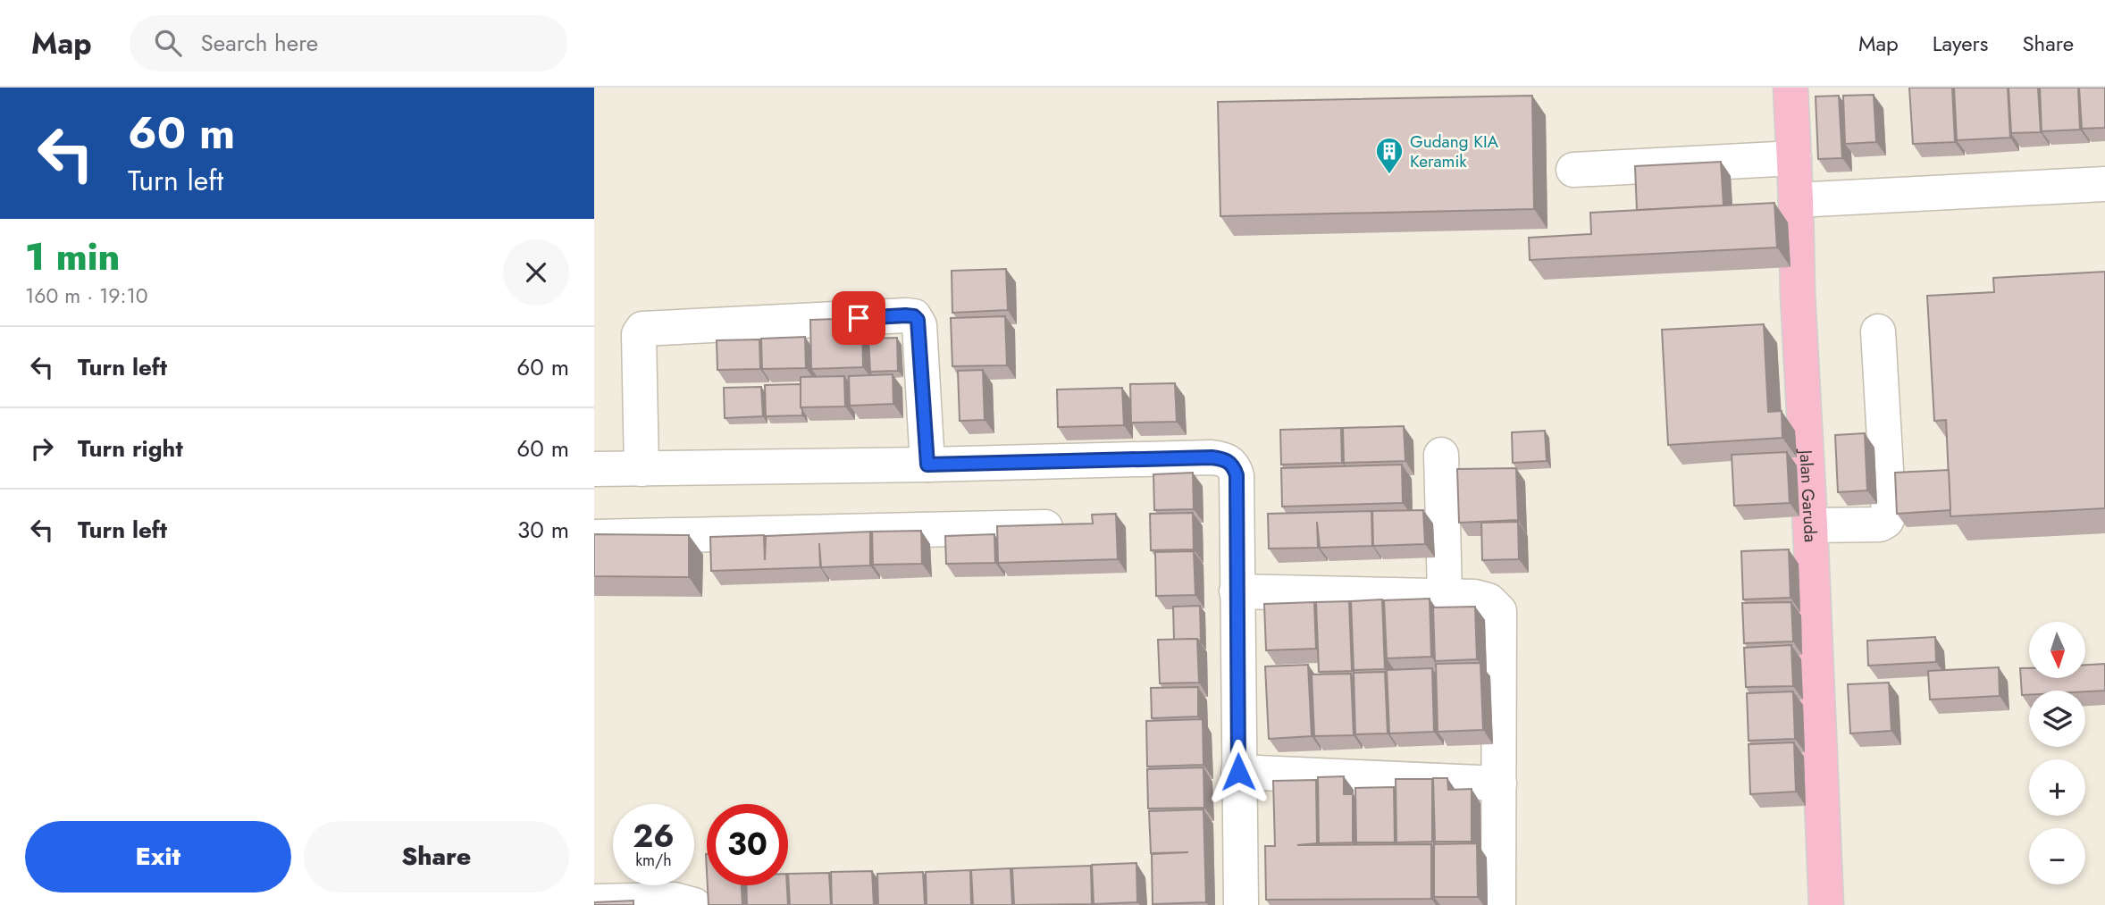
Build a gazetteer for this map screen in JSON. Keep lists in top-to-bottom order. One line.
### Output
{"streets":{"main road":["Jalan Garuda"]},"places":{"building":["Gudang KIA Keramik"]},"north":"bottom","page":{"header":"Map","search":"Search here","nav":["Map","Layers","Share"],"turn":["60 m","Turn left"],"heading":["1 min","160 m · 19:10"],"list":[{"name":"Turn left","value":"60 m"},{"name":"Turn right","value":"60 m"},{"name":"Turn left","value":"30 m"}],"map_buttons":["+","−"],"speed":"26 km/h","limit":"30","buttons":["Exit","Share"]}}
